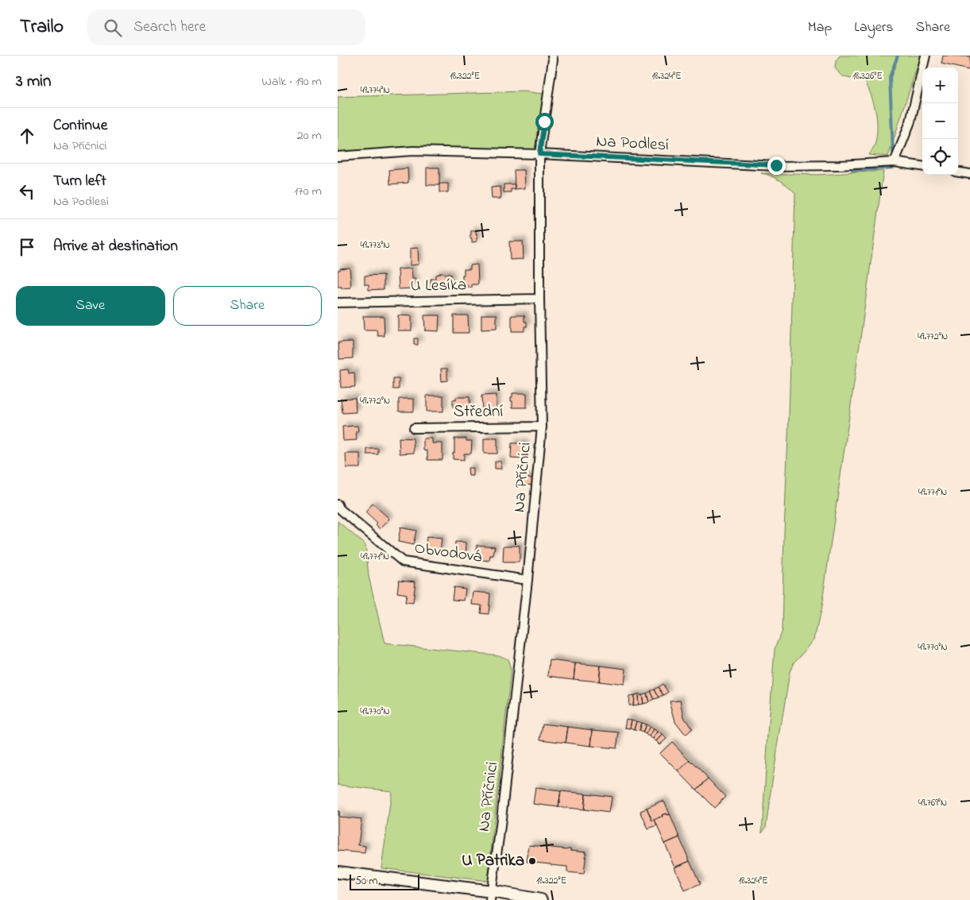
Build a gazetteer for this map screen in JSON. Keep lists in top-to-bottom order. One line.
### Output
{"streets":{"street":["Na Podlesí","U Lesíka","Střední","Na Příčnici","Obvodová"]},"crossings":[["Na Podlesí","Na Příčnici"],["U Lesíka","Na Příčnici"],["Střední","Na Příčnici"],["Na Příčnici","Obvodová"]],"places":["U Patrika"],"scale_bar":"50 m","page":{"header":"Trailo","search":"Search here","nav":["Map","Layers","Share"],"heading":["3 min","Walk · 190 m"],"map_buttons":["+","−"],"list":[["Continue","Na Příčnici","20 m"],["Turn left","Na Podlesí","170 m"],"Arrive at destination"],"buttons":["Save","Share"],"scale":"50 m"},"coordinates":["18.322°E","18.324°E","18.326°E","49.774°N","49.773°N","49.772°N","49.771°N","49.770°N","49.769°N"]}
